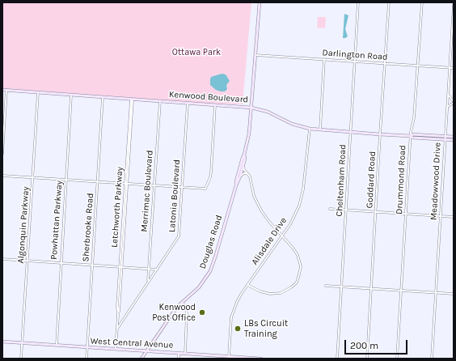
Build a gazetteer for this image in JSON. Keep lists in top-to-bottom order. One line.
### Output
{"streets":{"street":["Darlington Road","Kenwood Boulevard","Goddard Road","Drummond Road","Cheltenham Road","Meadowwood Drive","Merrimac Boulevard","Latonia Boulevard","Letchworth Parkway","Powhattan Parkway","Algonquin Parkway","Sherbrooke Road","Alisdale Drive","Douglas Road","West Central Avenue"]},"crossings":[["Darlington Road","Goddard Road"],["Darlington Road","Drummond Road"],["Darlington Road","Cheltenham Road"],["Darlington Road","Meadowwood Drive"],["Darlington Road","Douglas Road"],["Kenwood Boulevard","Goddard Road"],["Kenwood Boulevard","Drummond Road"],["Kenwood Boulevard","Cheltenham Road"],["Kenwood Boulevard","Meadowwood Drive"],["Kenwood Boulevard","Merrimac Boulevard"],["Kenwood Boulevard","Latonia Boulevard"],["Kenwood Boulevard","Letchworth Parkway"],["Kenwood Boulevard","Powhattan Parkway"],["Kenwood Boulevard","Algonquin Parkway"],["Kenwood Boulevard","Sherbrooke Road"],["Kenwood Boulevard","Alisdale Drive"],["Kenwood Boulevard","Douglas Road"],["Merrimac Boulevard","Latonia Boulevard"],["Latonia Boulevard","Letchworth Parkway"],["Letchworth Parkway","West Central Avenue"],["Powhattan Parkway","West Central Avenue"],["Algonquin Parkway","West Central Avenue"],["Sherbrooke Road","West Central Avenue"],["Alisdale Drive","West Central Avenue"],["Douglas Road","West Central Avenue"]],"parks":["Ottawa Park"],"places":["Kenwood Post Office","LBs Circuit Training"],"scale_bar":"200 m"}
